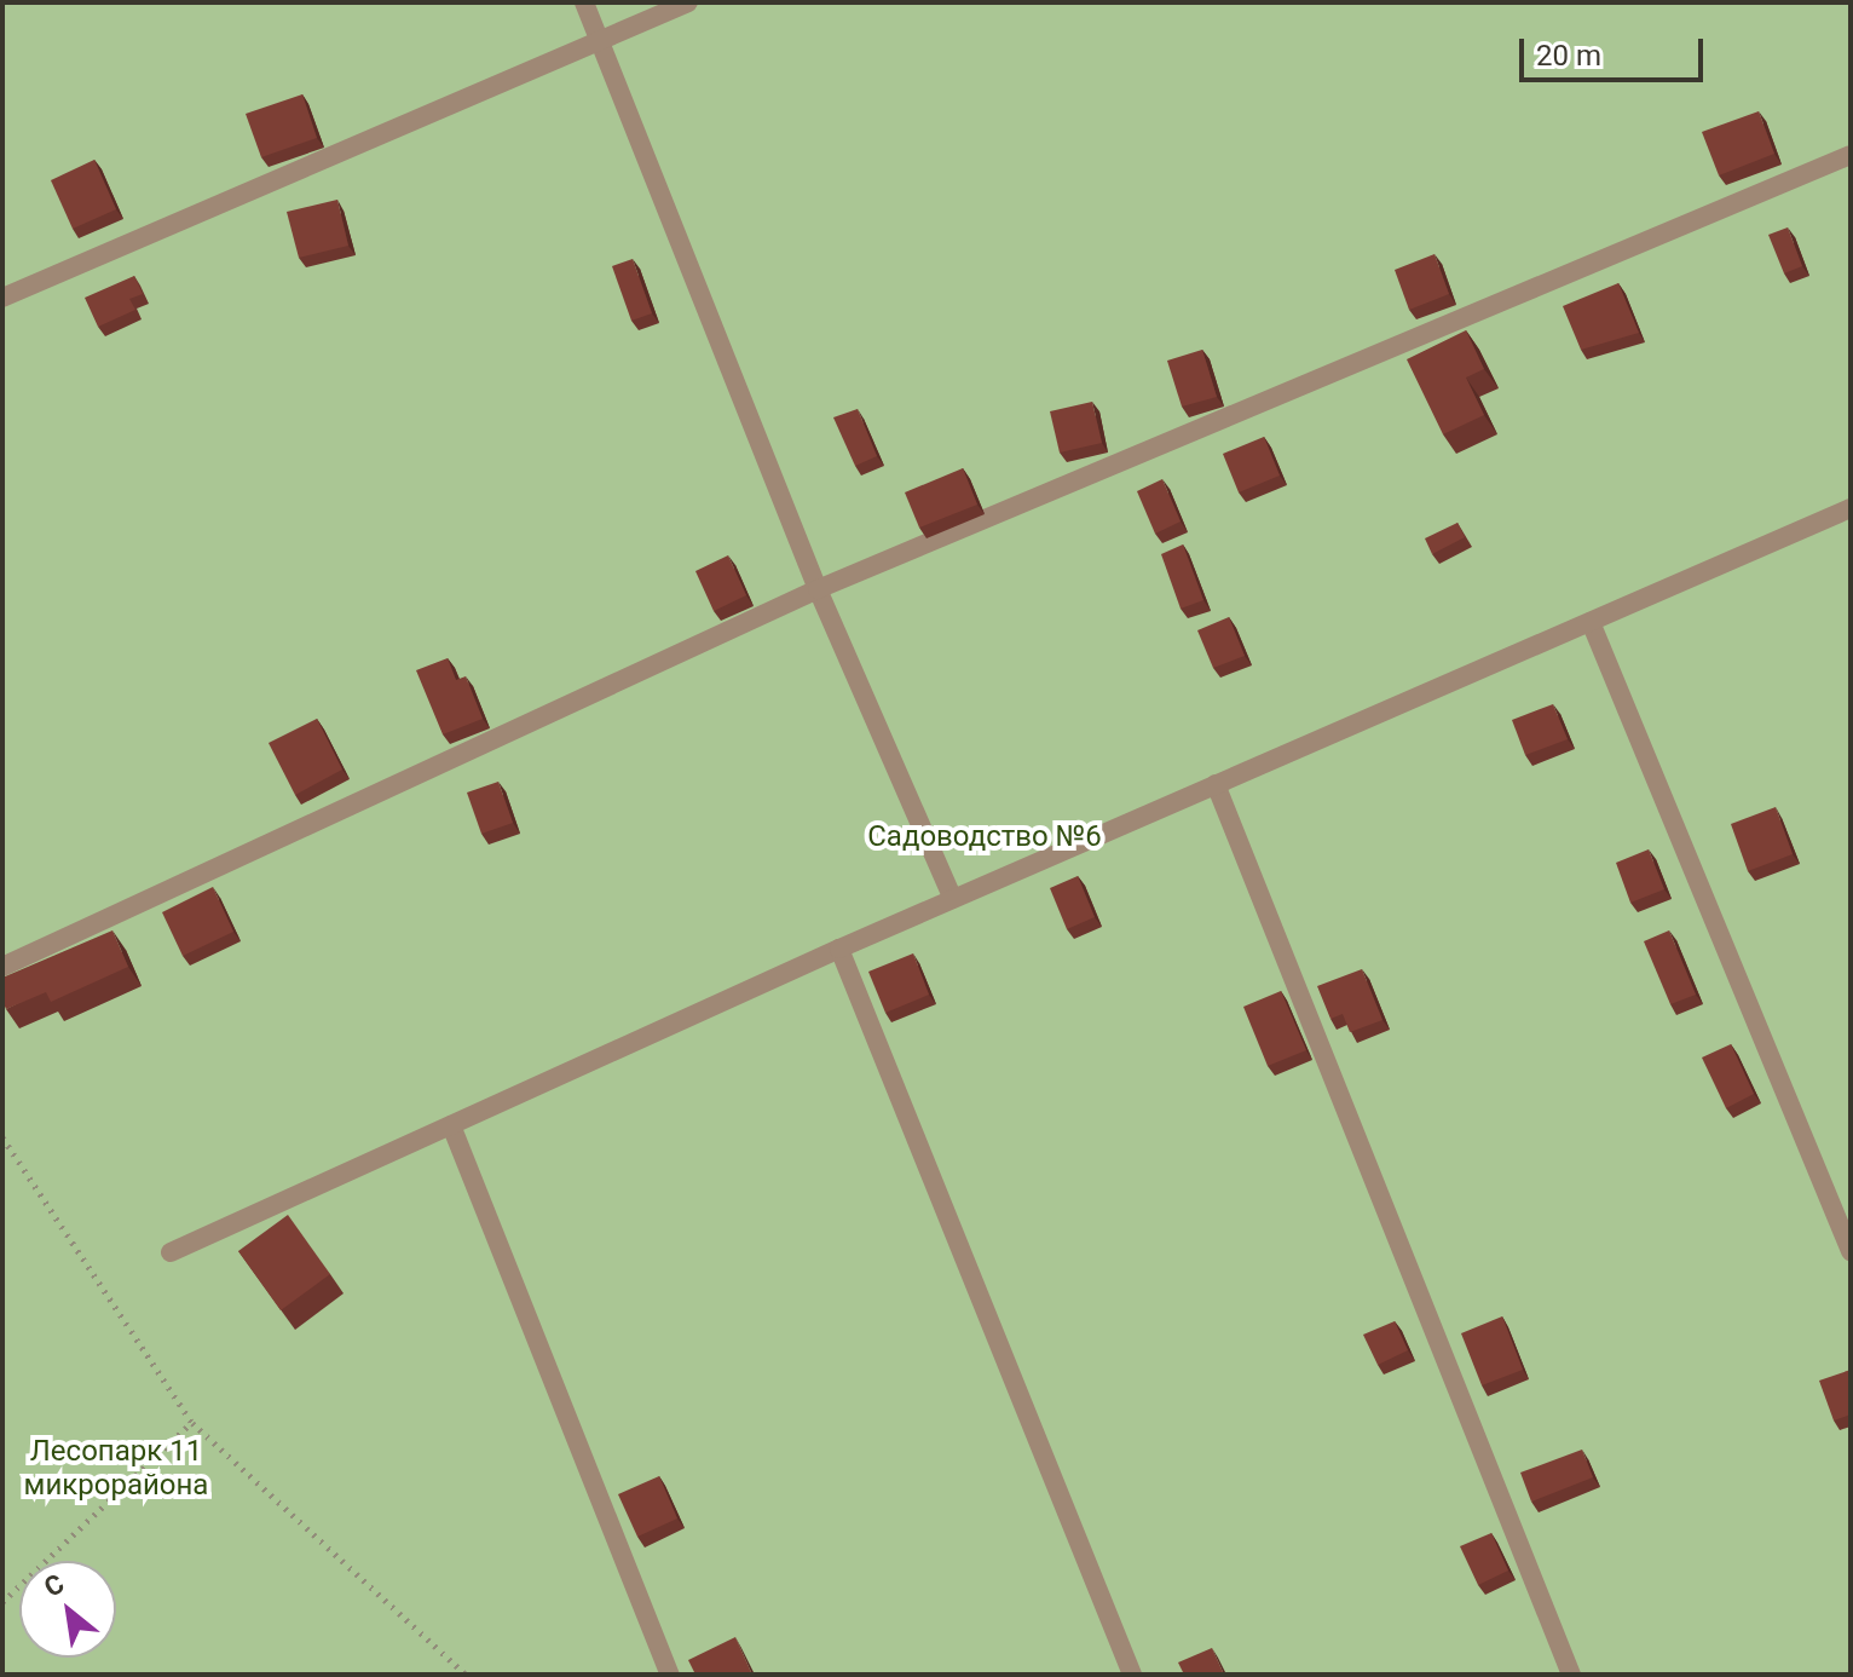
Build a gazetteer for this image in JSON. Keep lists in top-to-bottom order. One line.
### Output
{"parks":["Садоводство №6","Лесопарк 11 микрорайона"],"scale_bar":"20 m","north":"top left"}
